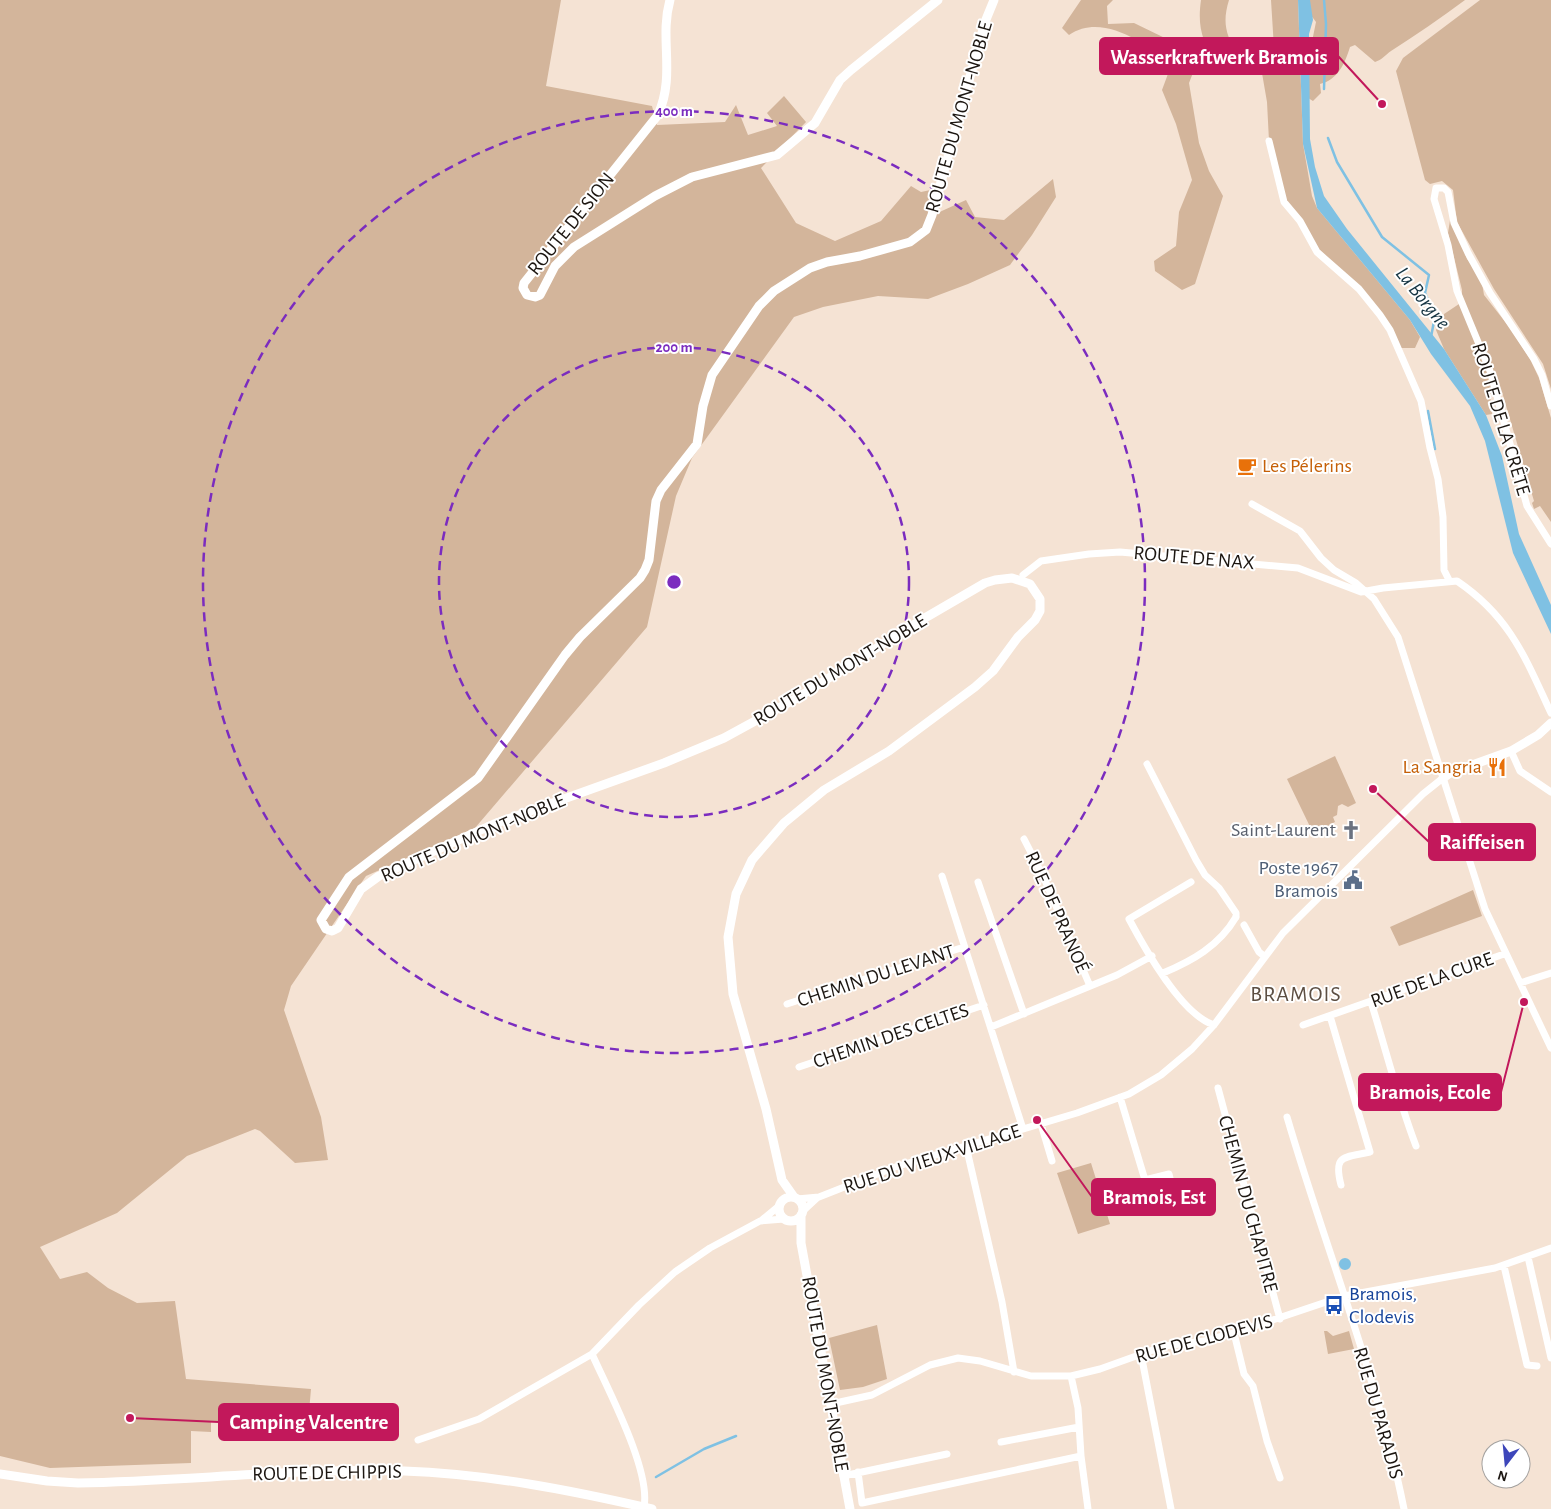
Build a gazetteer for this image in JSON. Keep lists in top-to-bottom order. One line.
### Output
{"streets":{"street":["ROUTE DU MONT-NOBLE","ROUTE DE SION","ROUTE DE LA CRÊTE","ROUTE DE NAX","RUE DE PRANOÉ","CHEMIN DU LEVANT","RUE DE LA CURE","CHEMIN DES CELTES","RUE DU VIEUX-VILLAGE","CHEMIN DU CHAPITRE","RUE DE CLODEVIS","RUE DU PARADIS","ROUTE DE CHIPPIS"]},"crossings":[["ROUTE DU MONT-NOBLE","RUE DU VIEUX-VILLAGE"],["ROUTE DU MONT-NOBLE","RUE DE CLODEVIS"],["CHEMIN DU CHAPITRE","RUE DE CLODEVIS"],["RUE DE CLODEVIS","RUE DU PARADIS"]],"districts":["BRAMOIS"],"water":["La Borgne"],"places":{"other":["Wasserkraftwerk Bramois","Raiffeisen","Bramois, Ecole","Bramois, Est","Camping Valcentre"],"cafe":["Les Pélerins"],"restaurant":["La Sangria"],"church":["Saint-Laurent"],"public building":["Poste 1967 Bramois"],"bus stop":["Bramois, Clodevis"]},"north":"bottom","rings":["400 m","200 m"]}
